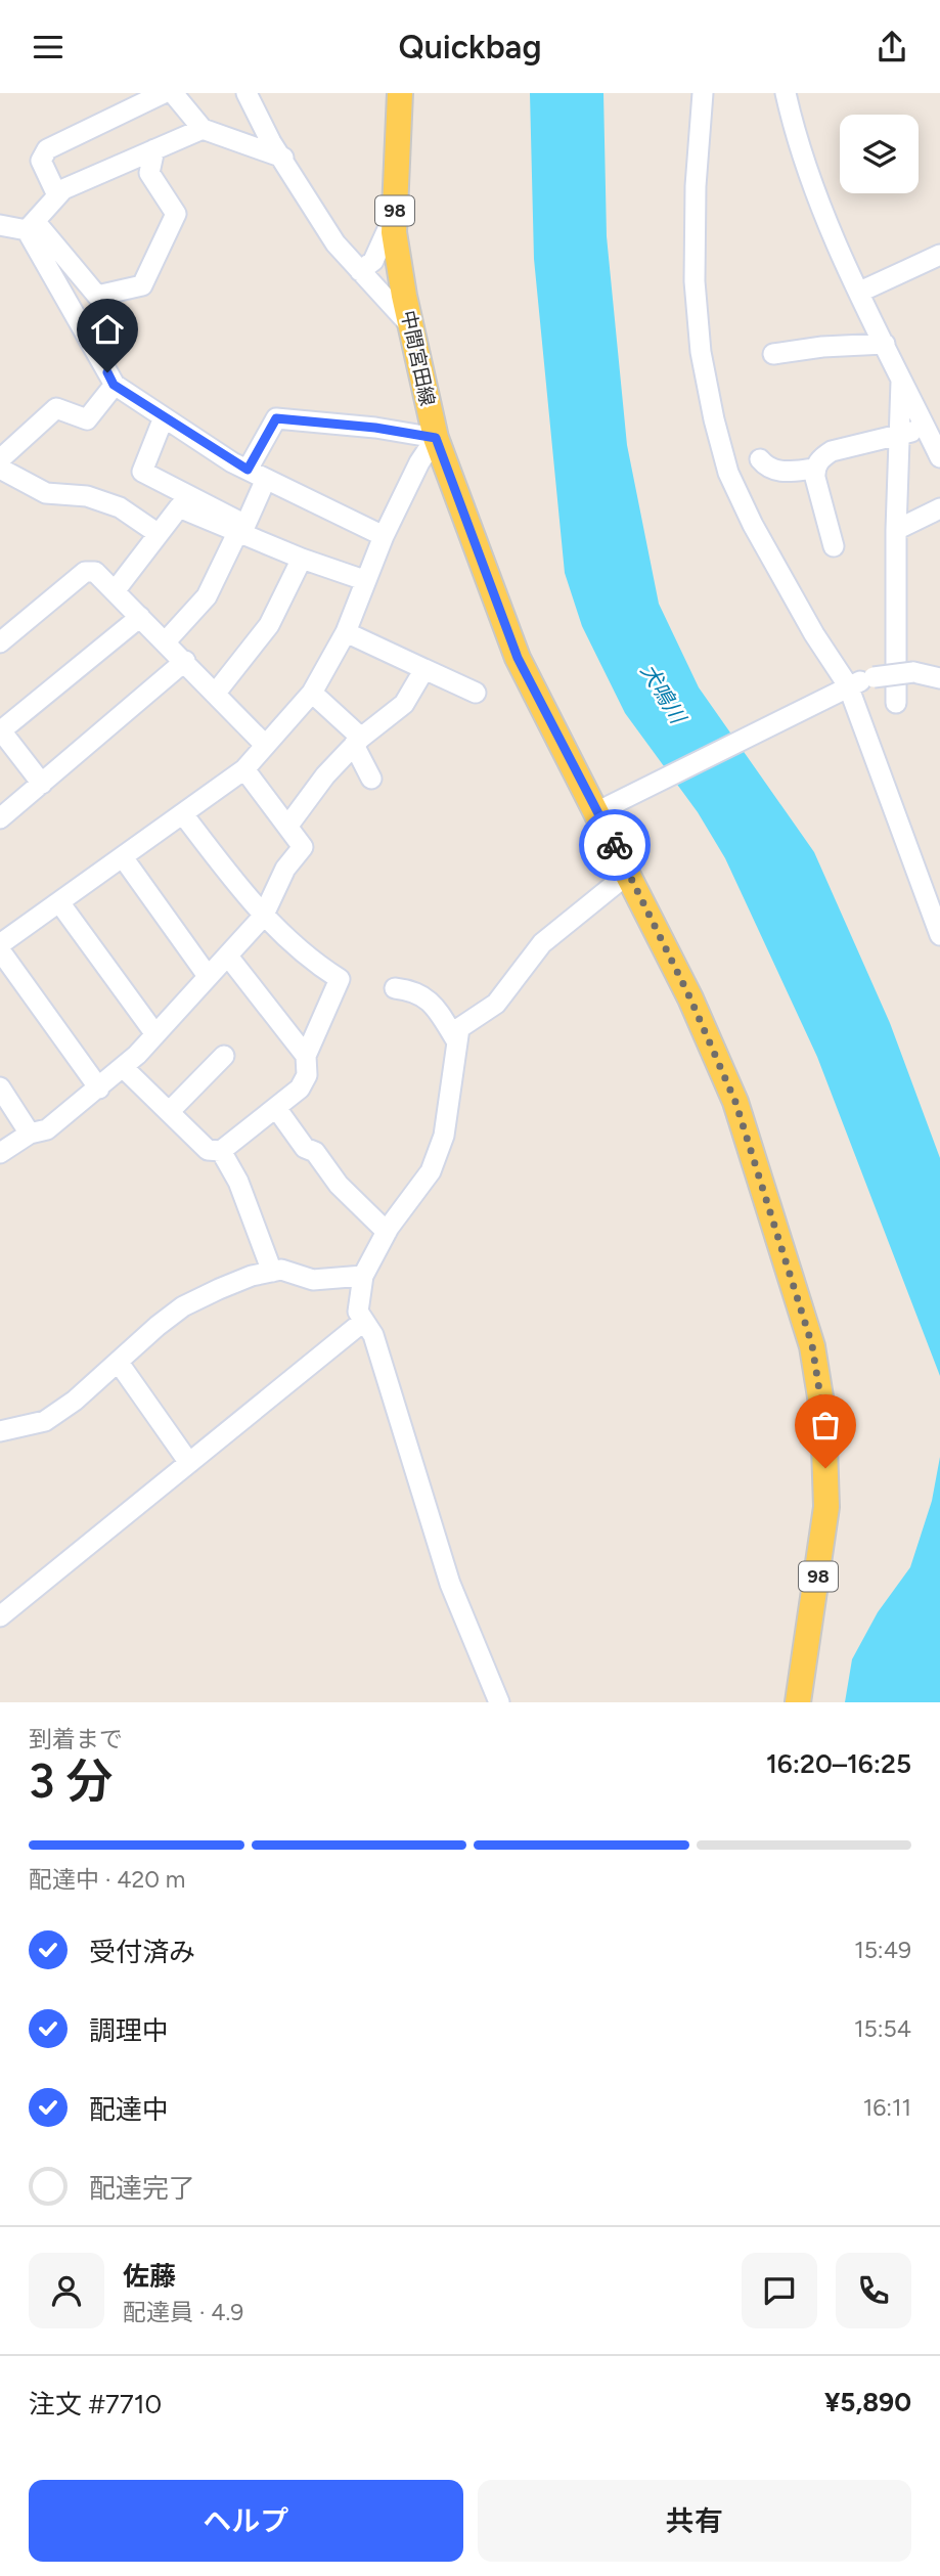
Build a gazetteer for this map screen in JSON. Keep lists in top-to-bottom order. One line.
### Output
{"streets":{"main road":["98","中間宮田線"]},"water":["犬鳴川"],"page":{"header":"Quickbag","heading":["3 分","到着まで","16:20–16:25"],"panel":["佐藤","配達員 · 4.9","注文 #7710","¥5,890"],"bar":"配達中 · 420 m","list":[["受付済み","15:49"],["調理中","15:54"],["配達中","16:11"],"配達完了"],"buttons":["ヘルプ","共有"]}}
